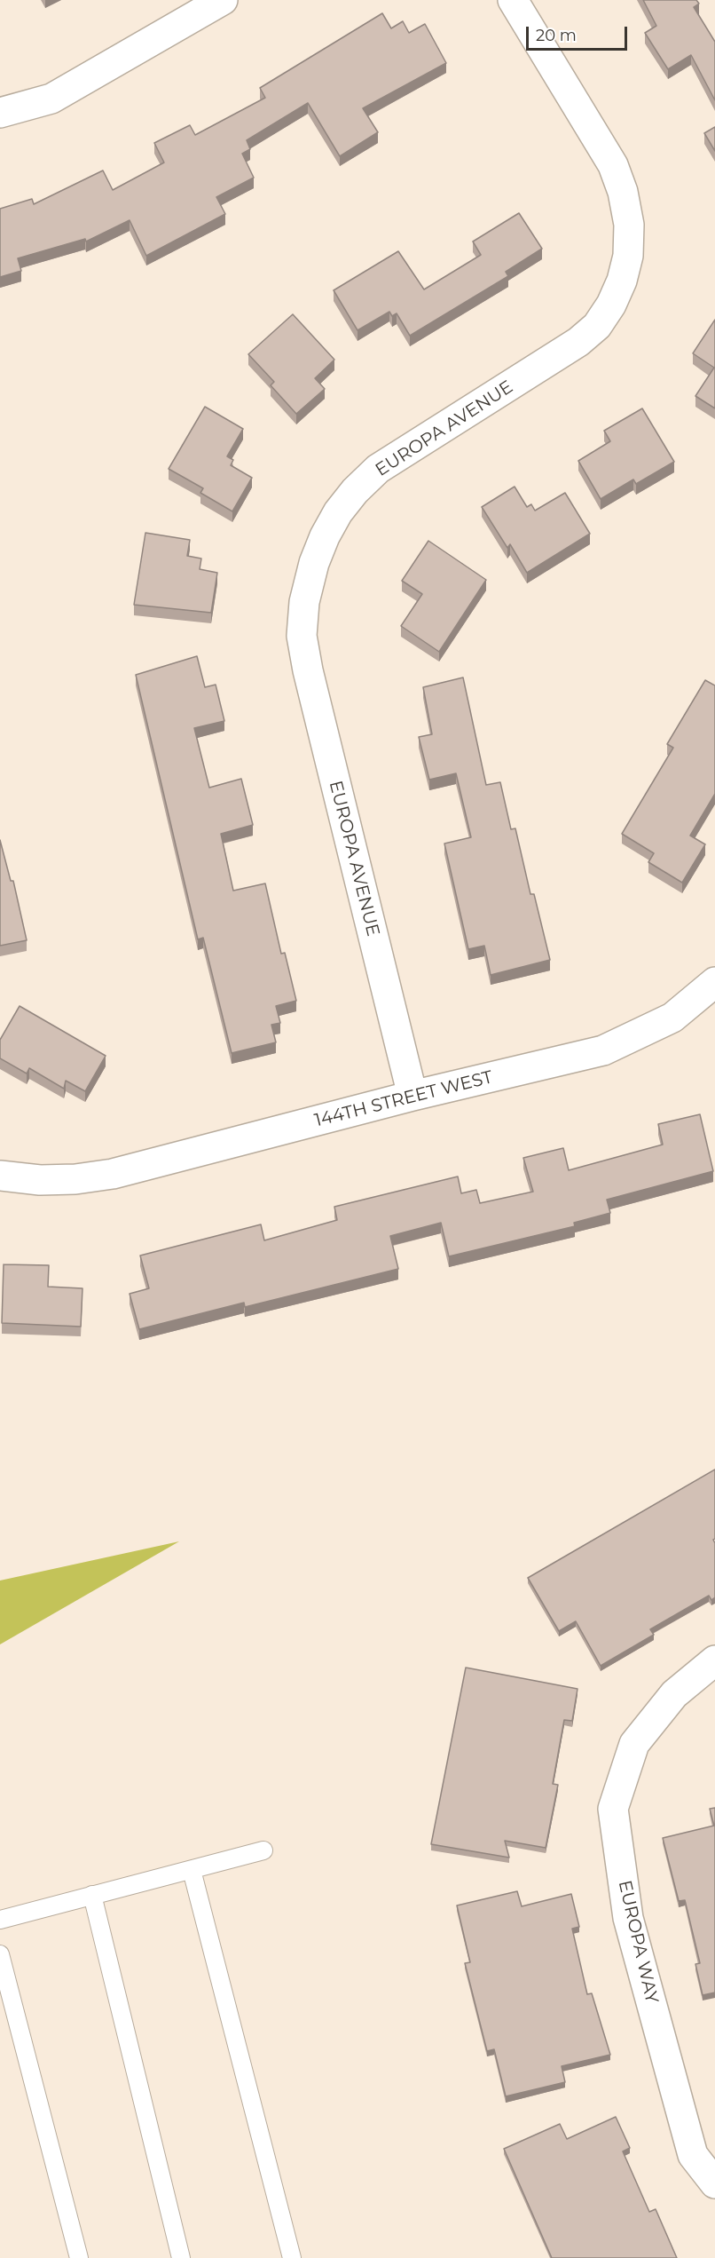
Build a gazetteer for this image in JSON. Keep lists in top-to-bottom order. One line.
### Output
{"streets":{"street":["EUROPA AVENUE","144TH STREET WEST","EUROPA WAY"]},"crossings":[["EUROPA AVENUE","144TH STREET WEST"]],"scale_bar":"20 m"}
